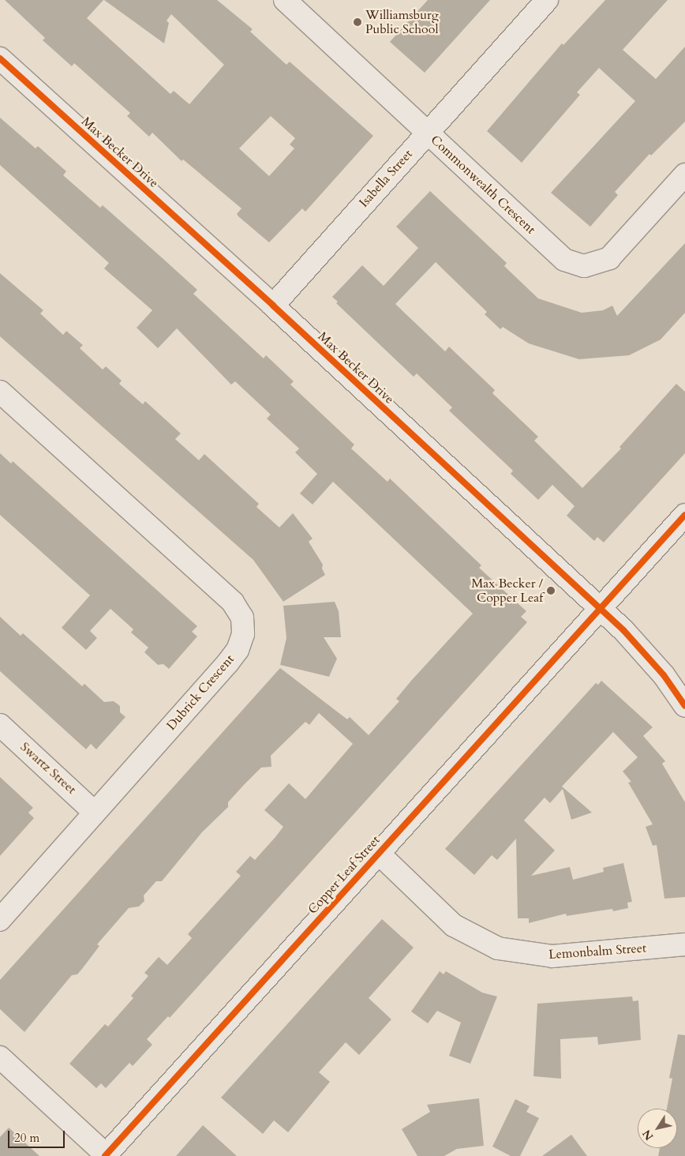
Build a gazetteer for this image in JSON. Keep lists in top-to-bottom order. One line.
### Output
{"streets":{"street":["Max Becker Drive","Isabella Street","Commonwealth Crescent","Dubrick Crescent","Swartz Street","Copper Leaf Street","Lemonbalm Street"]},"crossings":[["Max Becker Drive","Isabella Street"],["Max Becker Drive","Copper Leaf Street"],["Isabella Street","Commonwealth Crescent"],["Dubrick Crescent","Swartz Street"],["Copper Leaf Street","Lemonbalm Street"]],"places":["Williamsburg Public School","Max Becker / Copper Leaf"],"scale_bar":"20 m","north":"bottom left"}
